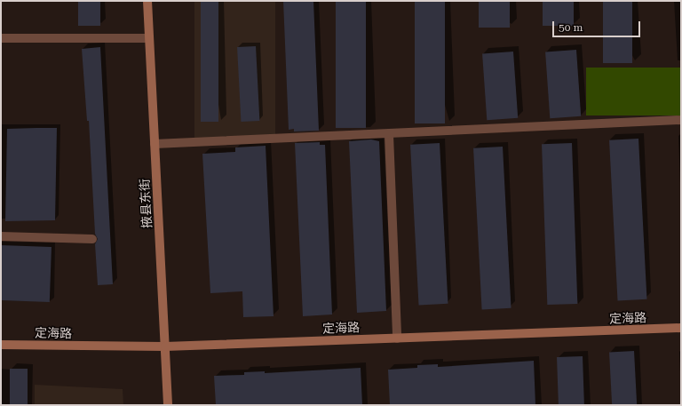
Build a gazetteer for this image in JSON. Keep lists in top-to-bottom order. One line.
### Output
{"streets":{"street":["掖县东街","定海路"]},"crossings":[["掖县东街","定海路"]],"scale_bar":"50 m"}
